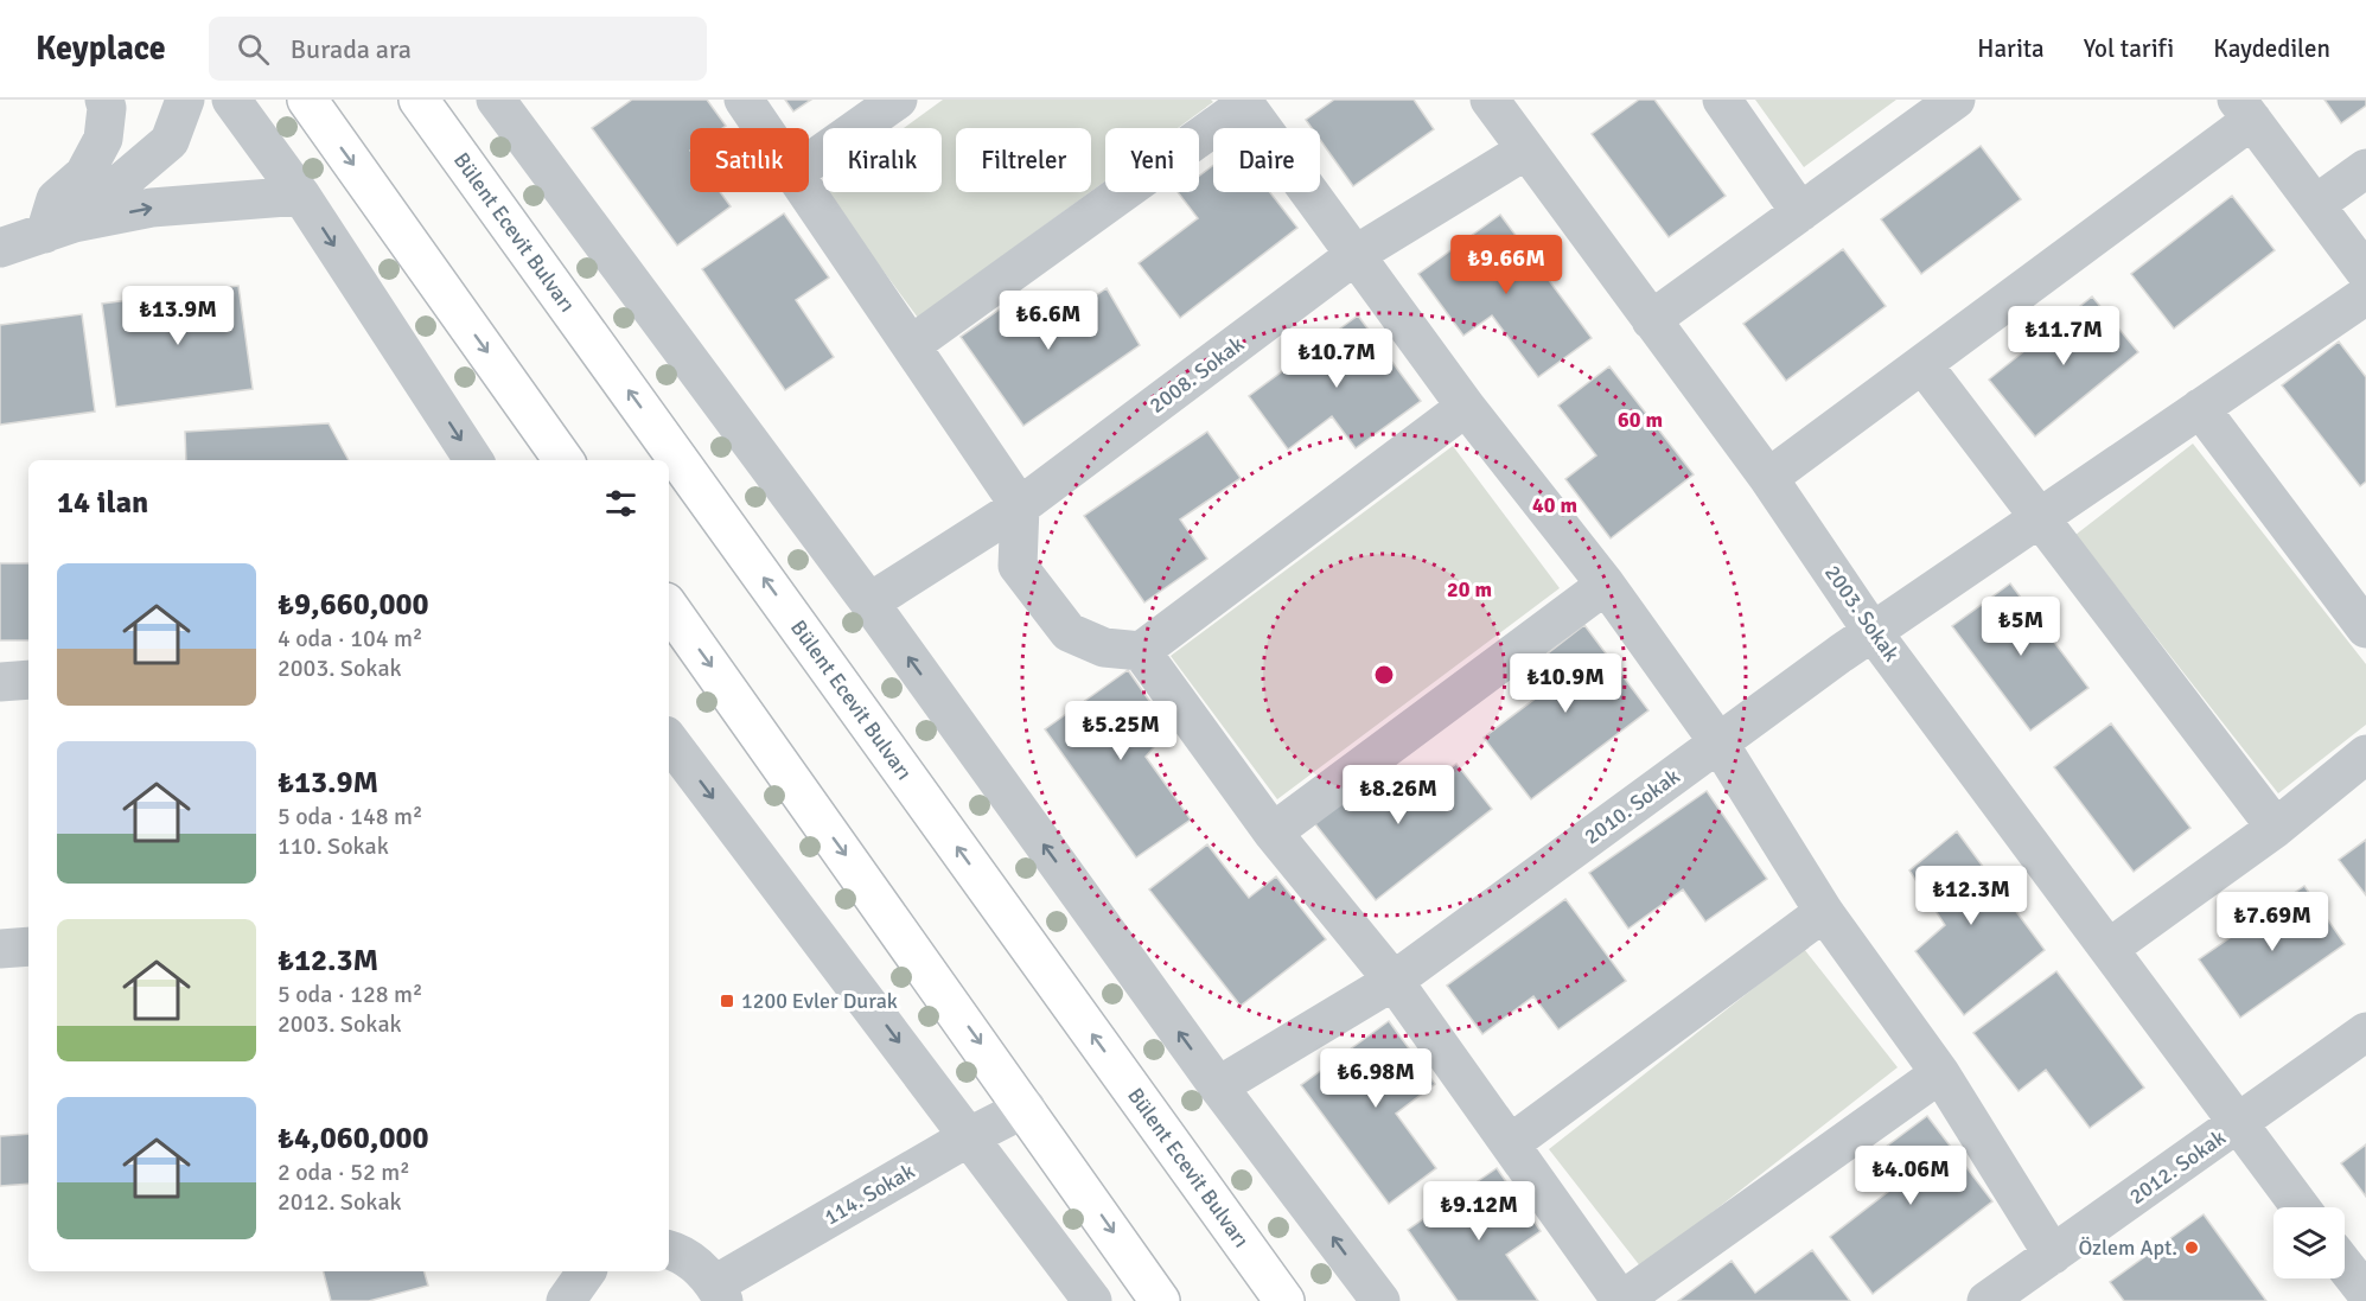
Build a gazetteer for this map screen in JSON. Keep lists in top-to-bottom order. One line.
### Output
{"streets":{"main road":["Bülent Ecevit Bulvarı"],"street":["2008. Sokak","2003. Sokak","2010. Sokak","2012. Sokak","114. Sokak"]},"crossings":[["2008. Sokak","2003. Sokak"],["2003. Sokak","2010. Sokak"],["2003. Sokak","2012. Sokak"]],"places":{"transit":["1200 Evler Durak"],"other":["Özlem Apt."]},"page":{"header":"Keyplace","search":"Burada ara","nav":["Harita","Yol tarifi","Kaydedilen"],"chip":["Satılık","Kiralık","Filtreler","Yeni","Daire"],"price":["₺9.66M","₺13.9M","₺6.6M","₺11.7M","₺10.7M","₺5M","₺10.9M","₺5.25M","₺8.26M","₺12.3M","₺7.69M","₺6.98M","₺4.06M","₺9.12M"],"heading":"14 ilan","list":[{"name":"₺9,660,000","note":"4 oda · 104 m² · 2003. Sokak"},{"name":"₺13.9M","note":"5 oda · 148 m² · 110. Sokak"},{"name":"₺12.3M","note":"5 oda · 128 m² · 2003. Sokak"},{"name":"₺4,060,000","note":"2 oda · 52 m² · 2012. Sokak"}]},"rings":["60 m","40 m","20 m"]}
